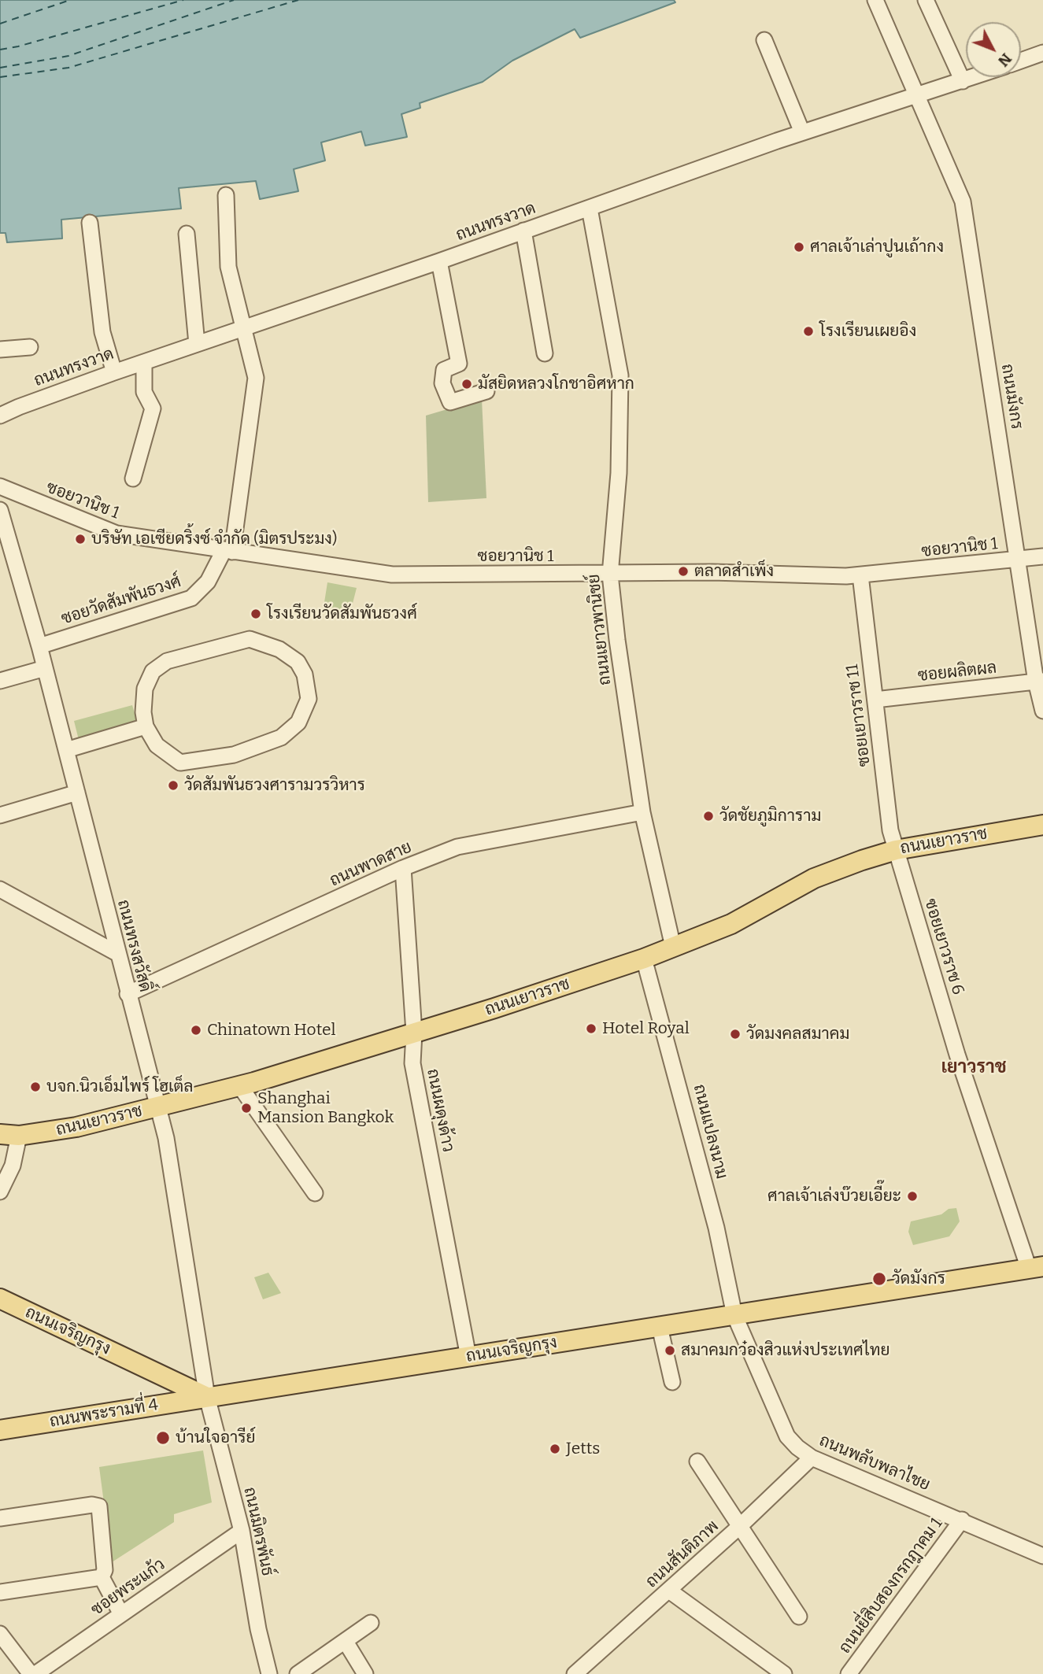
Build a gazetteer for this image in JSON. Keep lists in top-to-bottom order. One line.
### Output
{"streets":{"main road":["ถนนเยาวราช","ถนนเจริญกรุง","ถนนพระรามที่ 4"],"street":["ถนนทรงวาด","ถนนมังกร","ซอยวานิช 1","ซอยวัดสัมพันธวงศ์","ถนนเยาวพานิชย์","ซอยผลิตผล","ซอยเยาวราช 11","ถนนพาดสาย","ถนนทรงสวัสดิ์","ซอยเยาวราช 6","ถนนผดุงด้าว","ถนนแปลงนาม","ถนนพลับพลาไชย","ถนนมิตรพันธ์","ถนนสันติภาพ","ถนนยี่สิบสองกรกฎาคม 1","ซอยพระแก้ว"]},"crossings":[["ถนนทรงวาด","ถนนมังกร"],["ถนนทรงวาด","ซอยวัดสัมพันธวงศ์"],["ถนนทรงวาด","ถนนเยาวพานิชย์"],["ถนนมังกร","ซอยวานิช 1"],["ถนนมังกร","ซอยผลิตผล"],["ซอยวานิช 1","ซอยวัดสัมพันธวงศ์"],["ซอยวานิช 1","ถนนเยาวพานิชย์"],["ซอยวานิช 1","ซอยเยาวราช 11"],["ซอยวัดสัมพันธวงศ์","ถนนทรงสวัสดิ์"],["ถนนเยาวพานิชย์","ถนนเยาวราช"],["ถนนเยาวพานิชย์","ถนนพาดสาย"],["ซอยผลิตผล","ซอยเยาวราช 11"],["ซอยเยาวราช 11","ถนนเยาวราช"],["ซอยเยาวราช 11","ซอยเยาวราช 6"],["ถนนเยาวราช","ถนนทรงสวัสดิ์"],["ถนนเยาวราช","ซอยเยาวราช 6"],["ถนนเยาวราช","ถนนผดุงด้าว"],["ถนนเยาวราช","ถนนแปลงนาม"],["ถนนพาดสาย","ถนนทรงสวัสดิ์"],["ถนนพาดสาย","ถนนผดุงด้าว"],["ถนนทรงสวัสดิ์","ถนนเจริญกรุง"],["ถนนทรงสวัสดิ์","ถนนพระรามที่ 4"],["ถนนทรงสวัสดิ์","ถนนมิตรพันธ์"],["ซอยเยาวราช 6","ถนนเจริญกรุง"],["ถนนผดุงด้าว","ถนนเจริญกรุง"],["ถนนแปลงนาม","ถนนเจริญกรุง"],["ถนนแปลงนาม","ถนนพลับพลาไชย"],["ถนนเจริญกรุง","ถนนพระรามที่ 4"],["ถนนเจริญกรุง","ถนนพลับพลาไชย"],["ถนนเจริญกรุง","ถนนมิตรพันธ์"],["ถนนพระรามที่ 4","ถนนมิตรพันธ์"],["ถนนพลับพลาไชย","ถนนสันติภาพ"],["ถนนพลับพลาไชย","ถนนยี่สิบสองกรกฎาคม 1"],["ถนนมิตรพันธ์","ซอยพระแก้ว"]],"districts":["เยาวราช"],"places":["ศาลเจ้าเล่าปูนเถ้ากง","โรงเรียนเผยอิง","มัสยิดหลวงโกชาอิศหาก","บริษัท เอเซียดริ้งซ์ จำกัด (มิตรประมง)","ตลาดสำเพ็ง","โรงเรียนวัดสัมพันธวงศ์","วัดสัมพันธวงศารามวรวิหาร","วัดชัยภูมิการาม","Hotel Royal","Chinatown Hotel","วัดมงคลสมาคม","บจก.นิวเอ็มไพร์ โฮเต็ล","Shanghai Mansion Bangkok","ศาลเจ้าเล่งบ๊วยเอี๊ยะ","วัดมังกร","สมาคมกว๋องสิวแห่งประเทศไทย","บ้านใจอารีย์","Jetts"],"north":"bottom right"}
